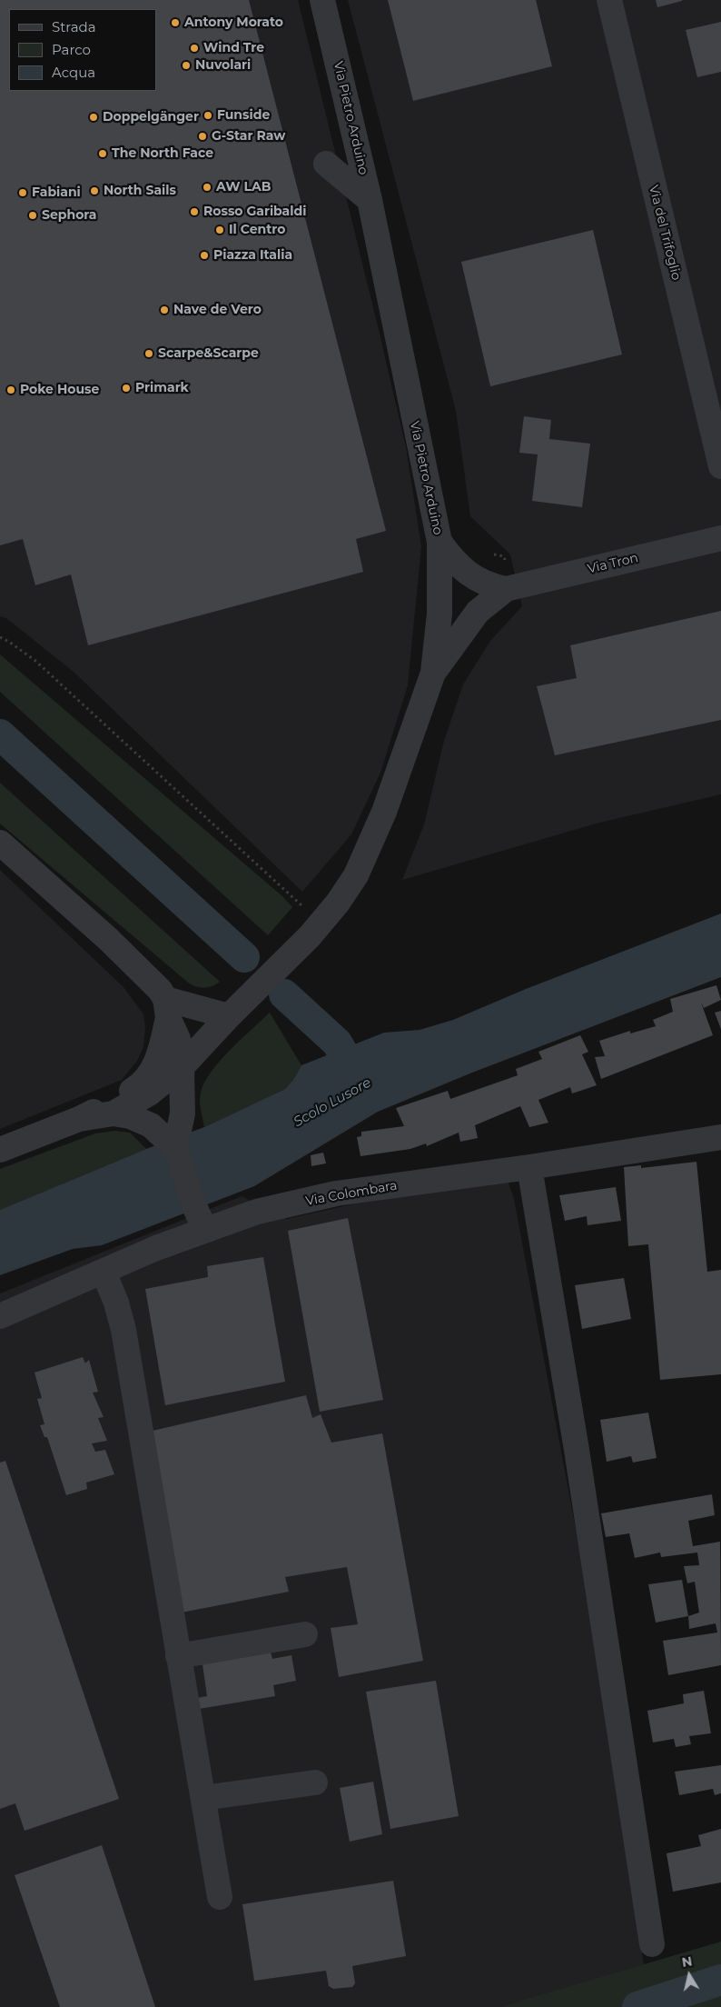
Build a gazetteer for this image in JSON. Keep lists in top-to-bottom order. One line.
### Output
{"streets":{"street":["Via Pietro Arduino","Via del Trifoglio","Via Tron","Via Colombara"]},"crossings":[["Via Pietro Arduino","Via Tron"]],"water":["Scolo Lusore"],"places":["Antony Morato","Wind Tre","Nuvolari","Funside","Doppelgänger","G-Star Raw","The North Face","AW LAB","North Sails","Fabiani","Rosso Garibaldi","Sephora","Il Centro","Piazza Italia","Nave de Vero","Scarpe&Scarpe","Primark","Poke House"],"legend":["Strada","Parco","Acqua"],"north":"top"}
